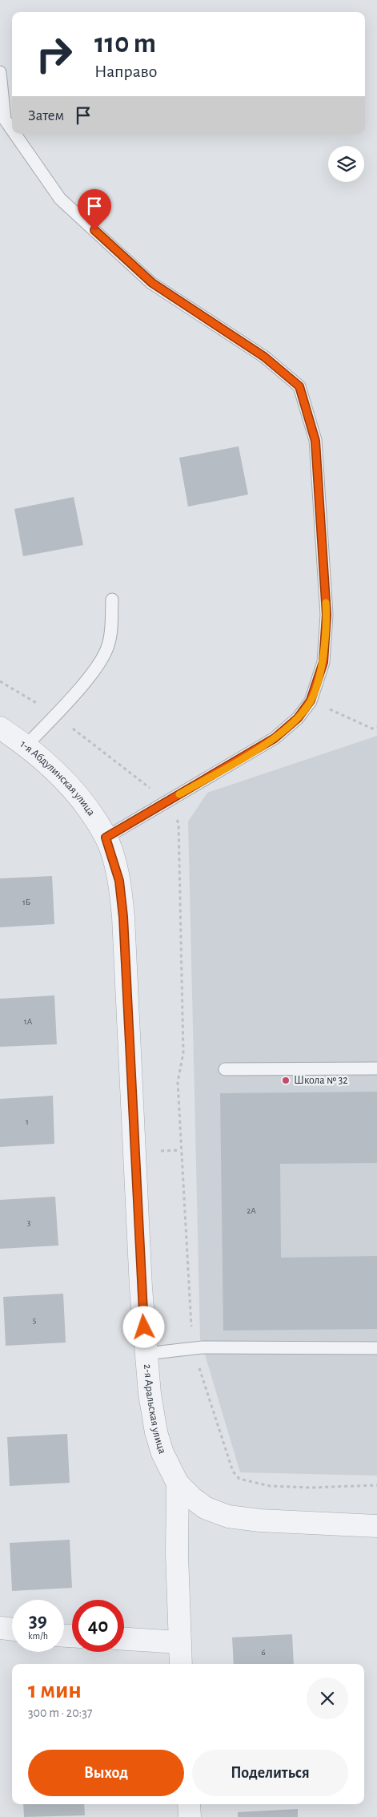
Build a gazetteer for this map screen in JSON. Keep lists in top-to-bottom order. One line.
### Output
{"streets":{"street":["1-я Абдулинская улица","2-я Аральская улица"]},"crossings":[["1-я Абдулинская улица","2-я Аральская улица"]],"places":["Школа № 32"],"house_numbers":["1Б","1А","1","2А","3","5","6"],"page":{"turn":["110 m","Направо"],"then":"Затем","speed":"39 km/h","limit":"40","heading":["1 мин","300 m · 20:37"],"buttons":["Выход","Поделиться"]}}
